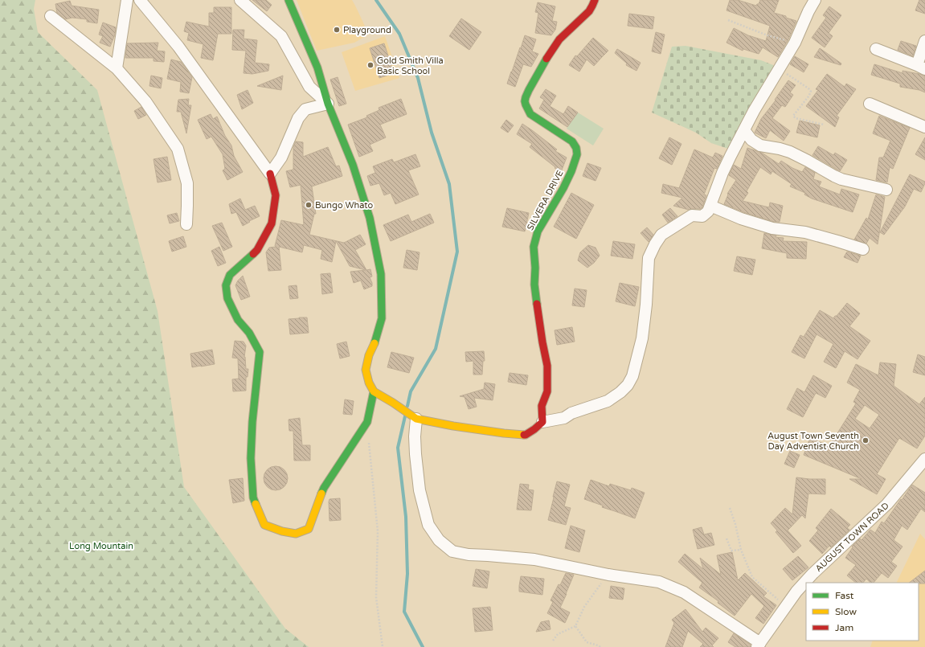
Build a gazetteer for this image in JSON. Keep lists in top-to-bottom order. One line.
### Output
{"streets":{"street":["SILVERA DRIVE","AUGUST TOWN ROAD"]},"parks":["Long Mountain"],"places":["Playground","Gold Smith Villa Basic School","Bungo Whato","August Town Seventh Day Adventist Church"],"legend":["Fast","Slow","Jam"]}
